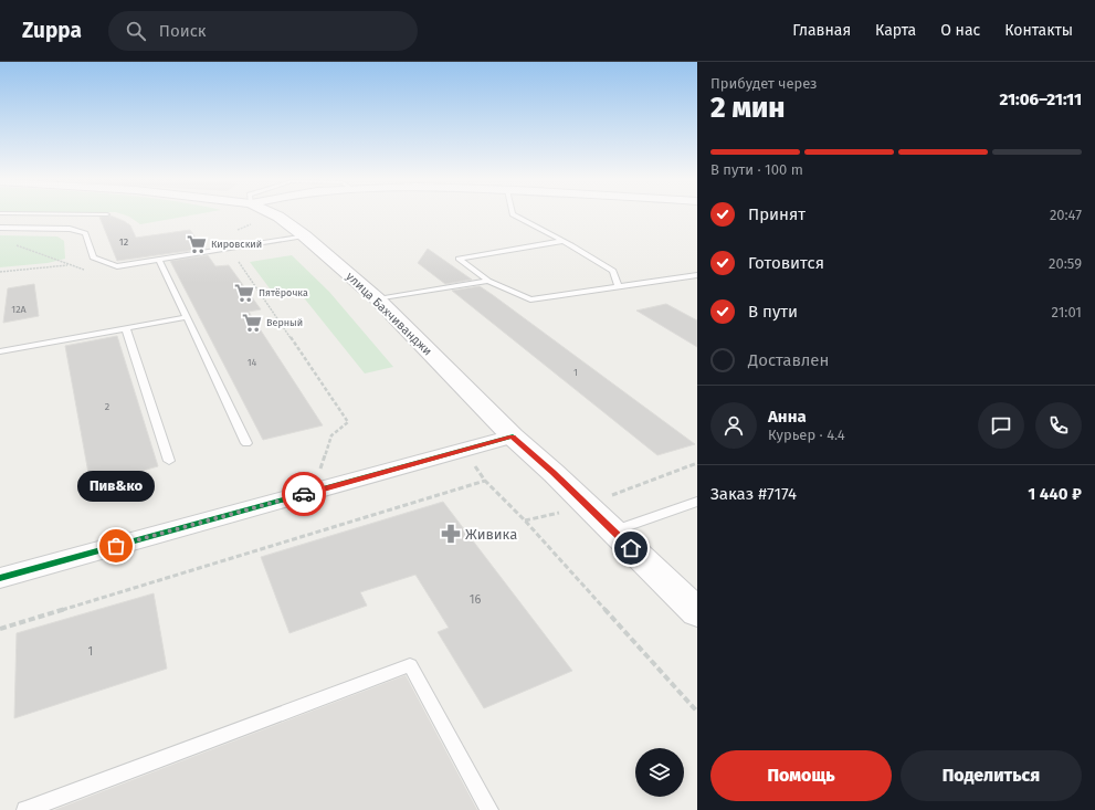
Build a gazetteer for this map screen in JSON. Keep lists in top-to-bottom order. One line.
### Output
{"streets":{"main road":["улица Бахчиванджи"]},"places":{"supermarket":["Кировский","Пятёрочка","Верный"],"pharmacy":["Живика"],"other":["Пив&ко"]},"house_numbers":["12","12А","14","1","2","16","1"],"page":{"header":"Zuppa","search":"Поиск","nav":["Главная","Карта","О нас","Контакты"],"heading":["2 мин","Прибудет через","21:06–21:11"],"panel":["Анна","Курьер · 4.4","Заказ #7174","1 440 ₽"],"bar":"В пути · 100 m","list":[["Принят","20:47"],["Готовится","20:59"],["В пути","21:01"],"Доставлен"],"bubble":"Пив&ко","buttons":["Помощь","Поделиться"]}}
